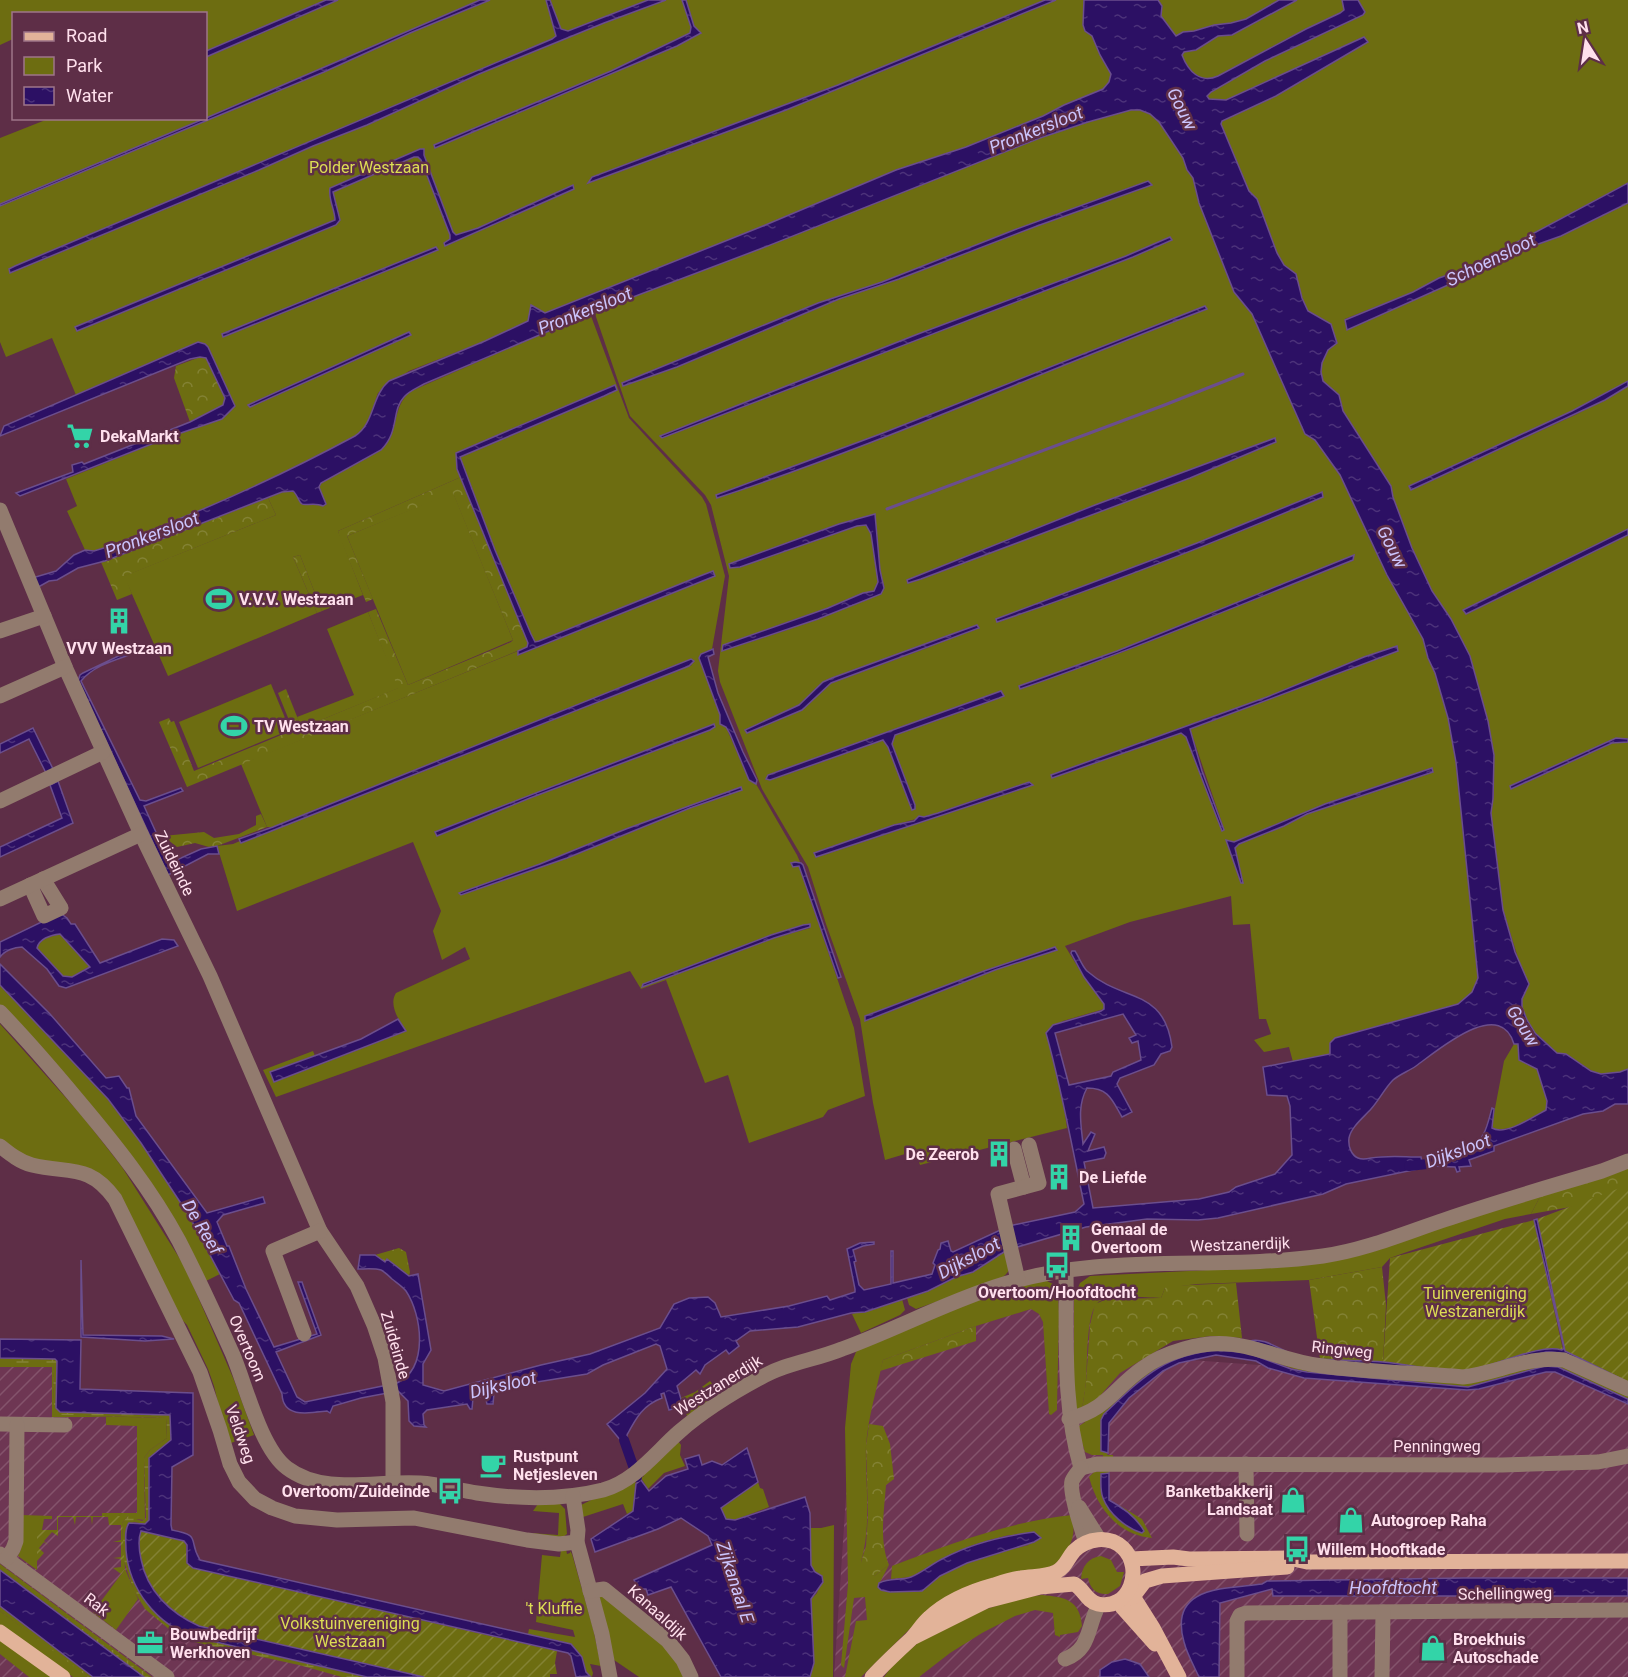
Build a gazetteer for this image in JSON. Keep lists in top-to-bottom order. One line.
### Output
{"streets":{"street":["Zuideinde","Westzanerdijk","Overtoom","Ringweg","Veldweg","Penningweg","Schellingweg","Rak","Kanaaldijk"]},"crossings":[["Zuideinde","Overtoom"],["Westzanerdijk","Overtoom"]],"water":["Gouw","Pronkersloot","Schoensloot","Dijksloot","De Reef","Zijkanaal E","Hoofdtocht"],"parks":["Polder Westzaan","Tuinvereniging Westzanerdijk","'t Kluffie","Volkstuinvereniging Westzaan"],"places":{"supermarket":["DekaMarkt"],"sports":["V.V.V. Westzaan","TV Westzaan"],"building":["VVV Westzaan","De Zeerob","De Liefde","Gemaal de Overtoom"],"bus stop":["Overtoom/Hoofdtocht","Overtoom/Zuideinde","Willem Hooftkade"],"cafe":["Rustpunt Netjesleven"],"shop":["Banketbakkerij Landsaat","Autogroep Raha","Broekhuis Autoschade"],"office":["Bouwbedrijf Werkhoven"]},"legend":["Road","Park","Water"],"north":"top"}
